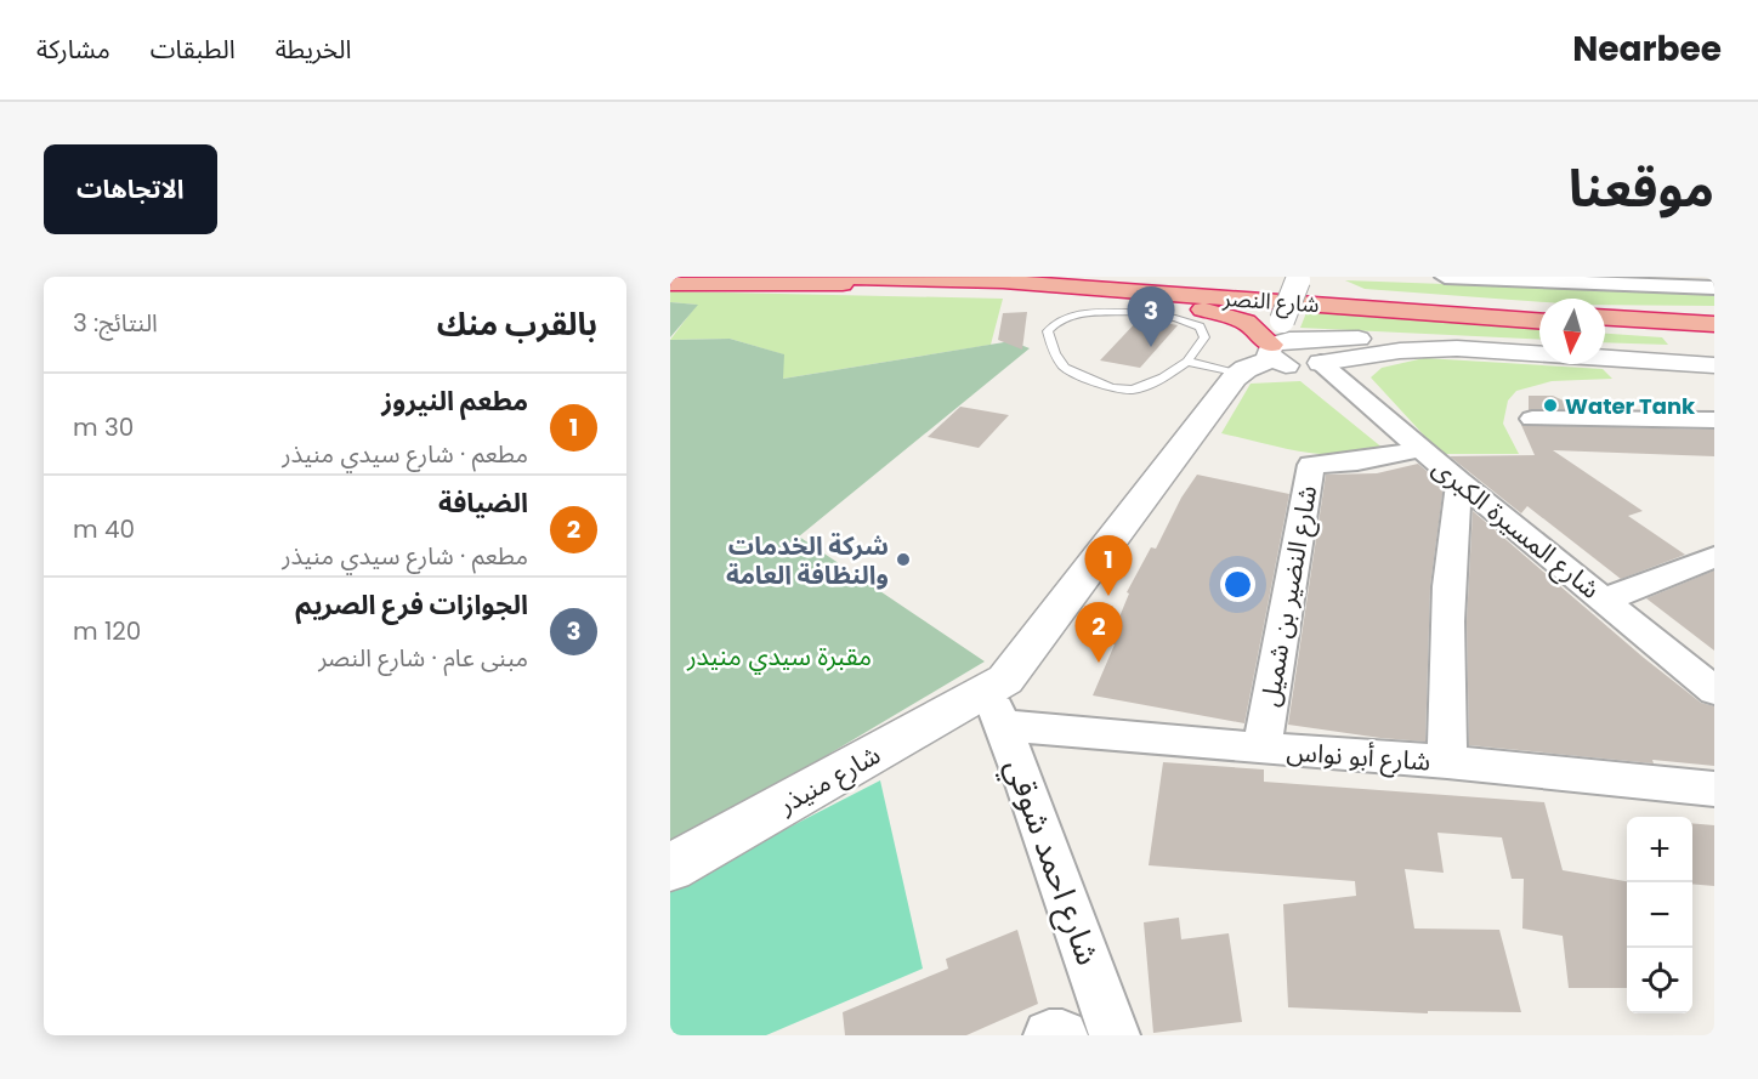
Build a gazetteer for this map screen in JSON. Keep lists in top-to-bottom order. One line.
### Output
{"streets":{"highway":["شارع النصر"],"street":["شارع المسيرة الكبرى","شارع النضير بن شميل","شارع أبو نواس","شارع منيذر","شارع احمد شوقي"]},"crossings":[["شارع المسيرة الكبرى","شارع النضير بن شميل"],["شارع النضير بن شميل","شارع أبو نواس"],["شارع أبو نواس","شارع منيذر"],["شارع أبو نواس","شارع احمد شوقي"],["شارع منيذر","شارع احمد شوقي"]],"parks":["مقبرة سيدي منيدر"],"places":["Water Tank","شركة الخدمات والنظافة العامة"],"north":"bottom","page":{"header":"Nearbee","nav":["الخريطة","الطبقات","مشاركة"],"title":"موقعنا","buttons":"الاتجاهات","heading":["بالقرب منك","النتائج: 3"],"pins":["3","1","2"],"list":[{"mark":"1","name":"مطعم النيروز","note":"مطعم · شارع سيدي منيذر","value":"30 m"},{"mark":"2","name":"الضيافة","note":"مطعم · شارع سيدي منيذر","value":"40 m"},{"mark":"3","name":"الجوازات فرع الصريم","note":"مبنى عام · شارع النصر","value":"120 m"}],"map_buttons":["+","−"]}}
